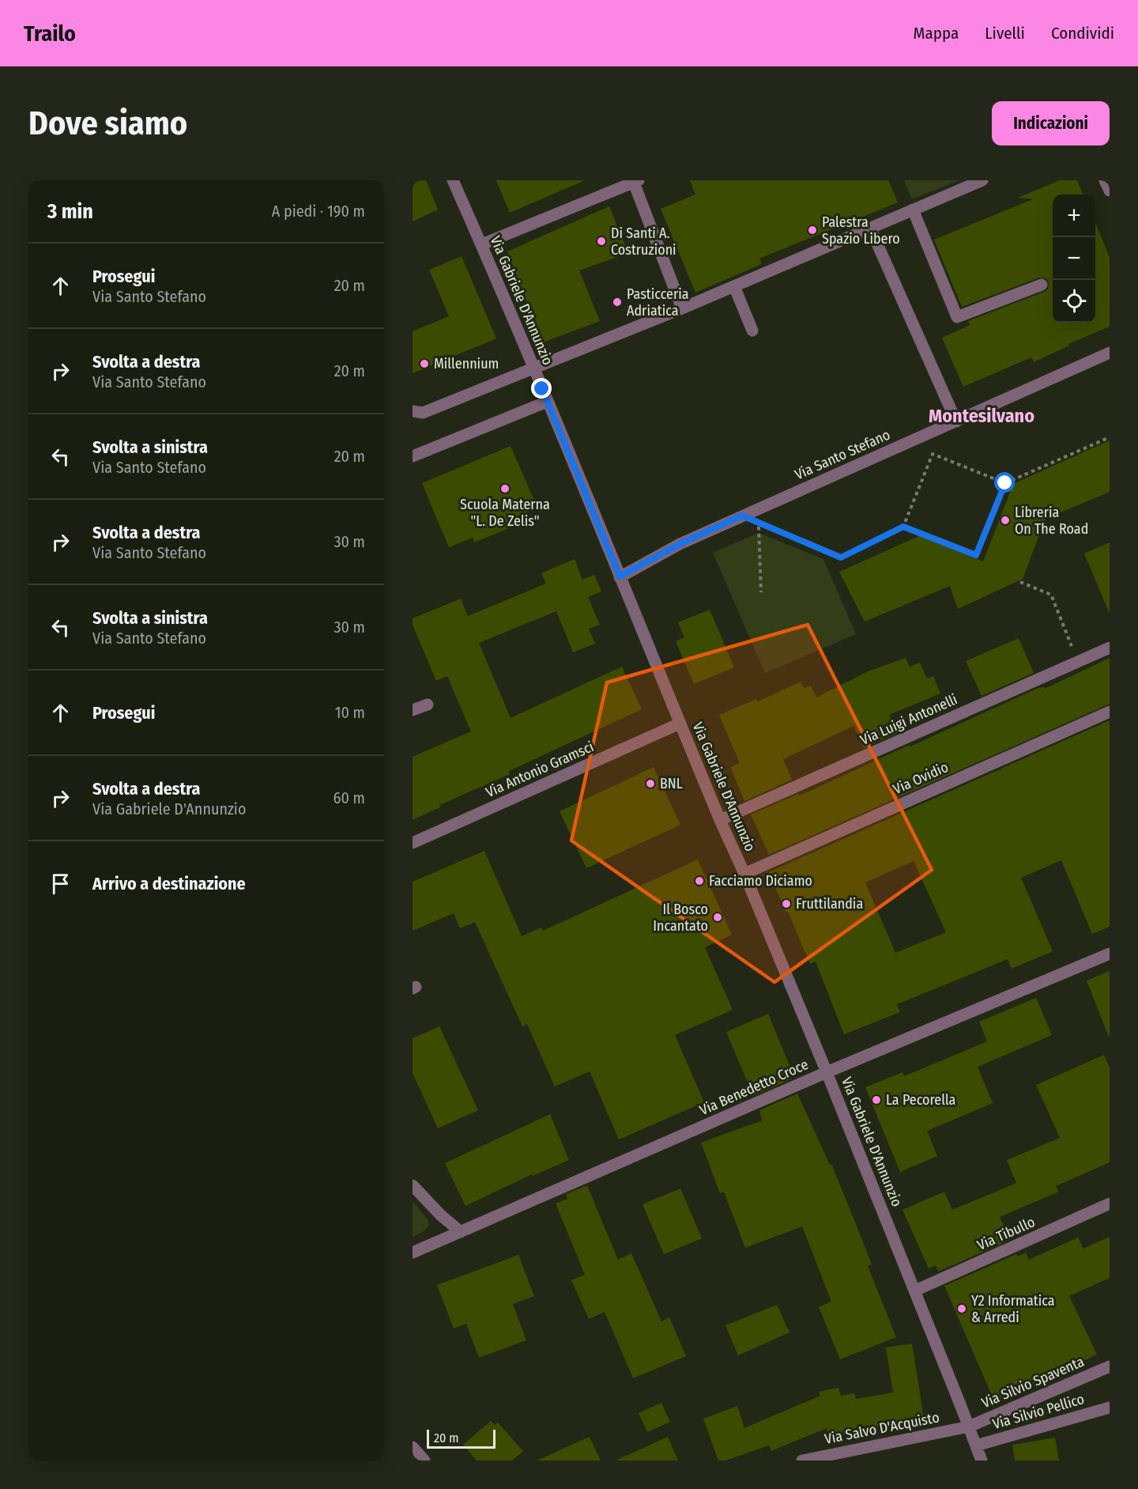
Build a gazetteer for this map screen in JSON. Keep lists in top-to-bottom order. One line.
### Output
{"streets":{"street":["Via Gabriele D'Annunzio","Via Santo Stefano","Via Luigi Antonelli","Via Antonio Gramsci","Via Ovidio","Via Benedetto Croce","Via Tibullo","Via Silvio Spaventa","Via Silvio Pellico","Via Salvo D'Acquisto"]},"crossings":[["Via Gabriele D'Annunzio","Via Santo Stefano"],["Via Gabriele D'Annunzio","Via Luigi Antonelli"],["Via Gabriele D'Annunzio","Via Antonio Gramsci"],["Via Gabriele D'Annunzio","Via Ovidio"],["Via Gabriele D'Annunzio","Via Benedetto Croce"],["Via Gabriele D'Annunzio","Via Tibullo"],["Via Gabriele D'Annunzio","Via Silvio Spaventa"],["Via Gabriele D'Annunzio","Via Silvio Pellico"],["Via Gabriele D'Annunzio","Via Salvo D'Acquisto"],["Via Silvio Spaventa","Via Salvo D'Acquisto"]],"districts":["Montesilvano"],"places":["Palestra Spazio Libero","Di Santi A. Costruzioni","Pasticceria Adriatica","Millennium","Scuola Materna \"L. De Zelis\"","Libreria On The Road","BNL","Facciamo Diciamo","Fruttilandia","Il Bosco Incantato","La Pecorella","Y2 Informatica & Arredi"],"scale_bar":"20 m","page":{"header":"Trailo","nav":["Mappa","Livelli","Condividi"],"buttons":"Indicazioni","title":"Dove siamo","heading":["3 min","A piedi · 190 m"],"map_buttons":["+","−"],"list":[["Prosegui","Via Santo Stefano","20 m"],["Svolta a destra","Via Santo Stefano","20 m"],["Svolta a sinistra","Via Santo Stefano","20 m"],["Svolta a destra","Via Santo Stefano","30 m"],["Svolta a sinistra","Via Santo Stefano","30 m"],["Prosegui","10 m"],["Svolta a destra","Via Gabriele D'Annunzio","60 m"],"Arrivo a destinazione"],"scale":"20 m"}}
